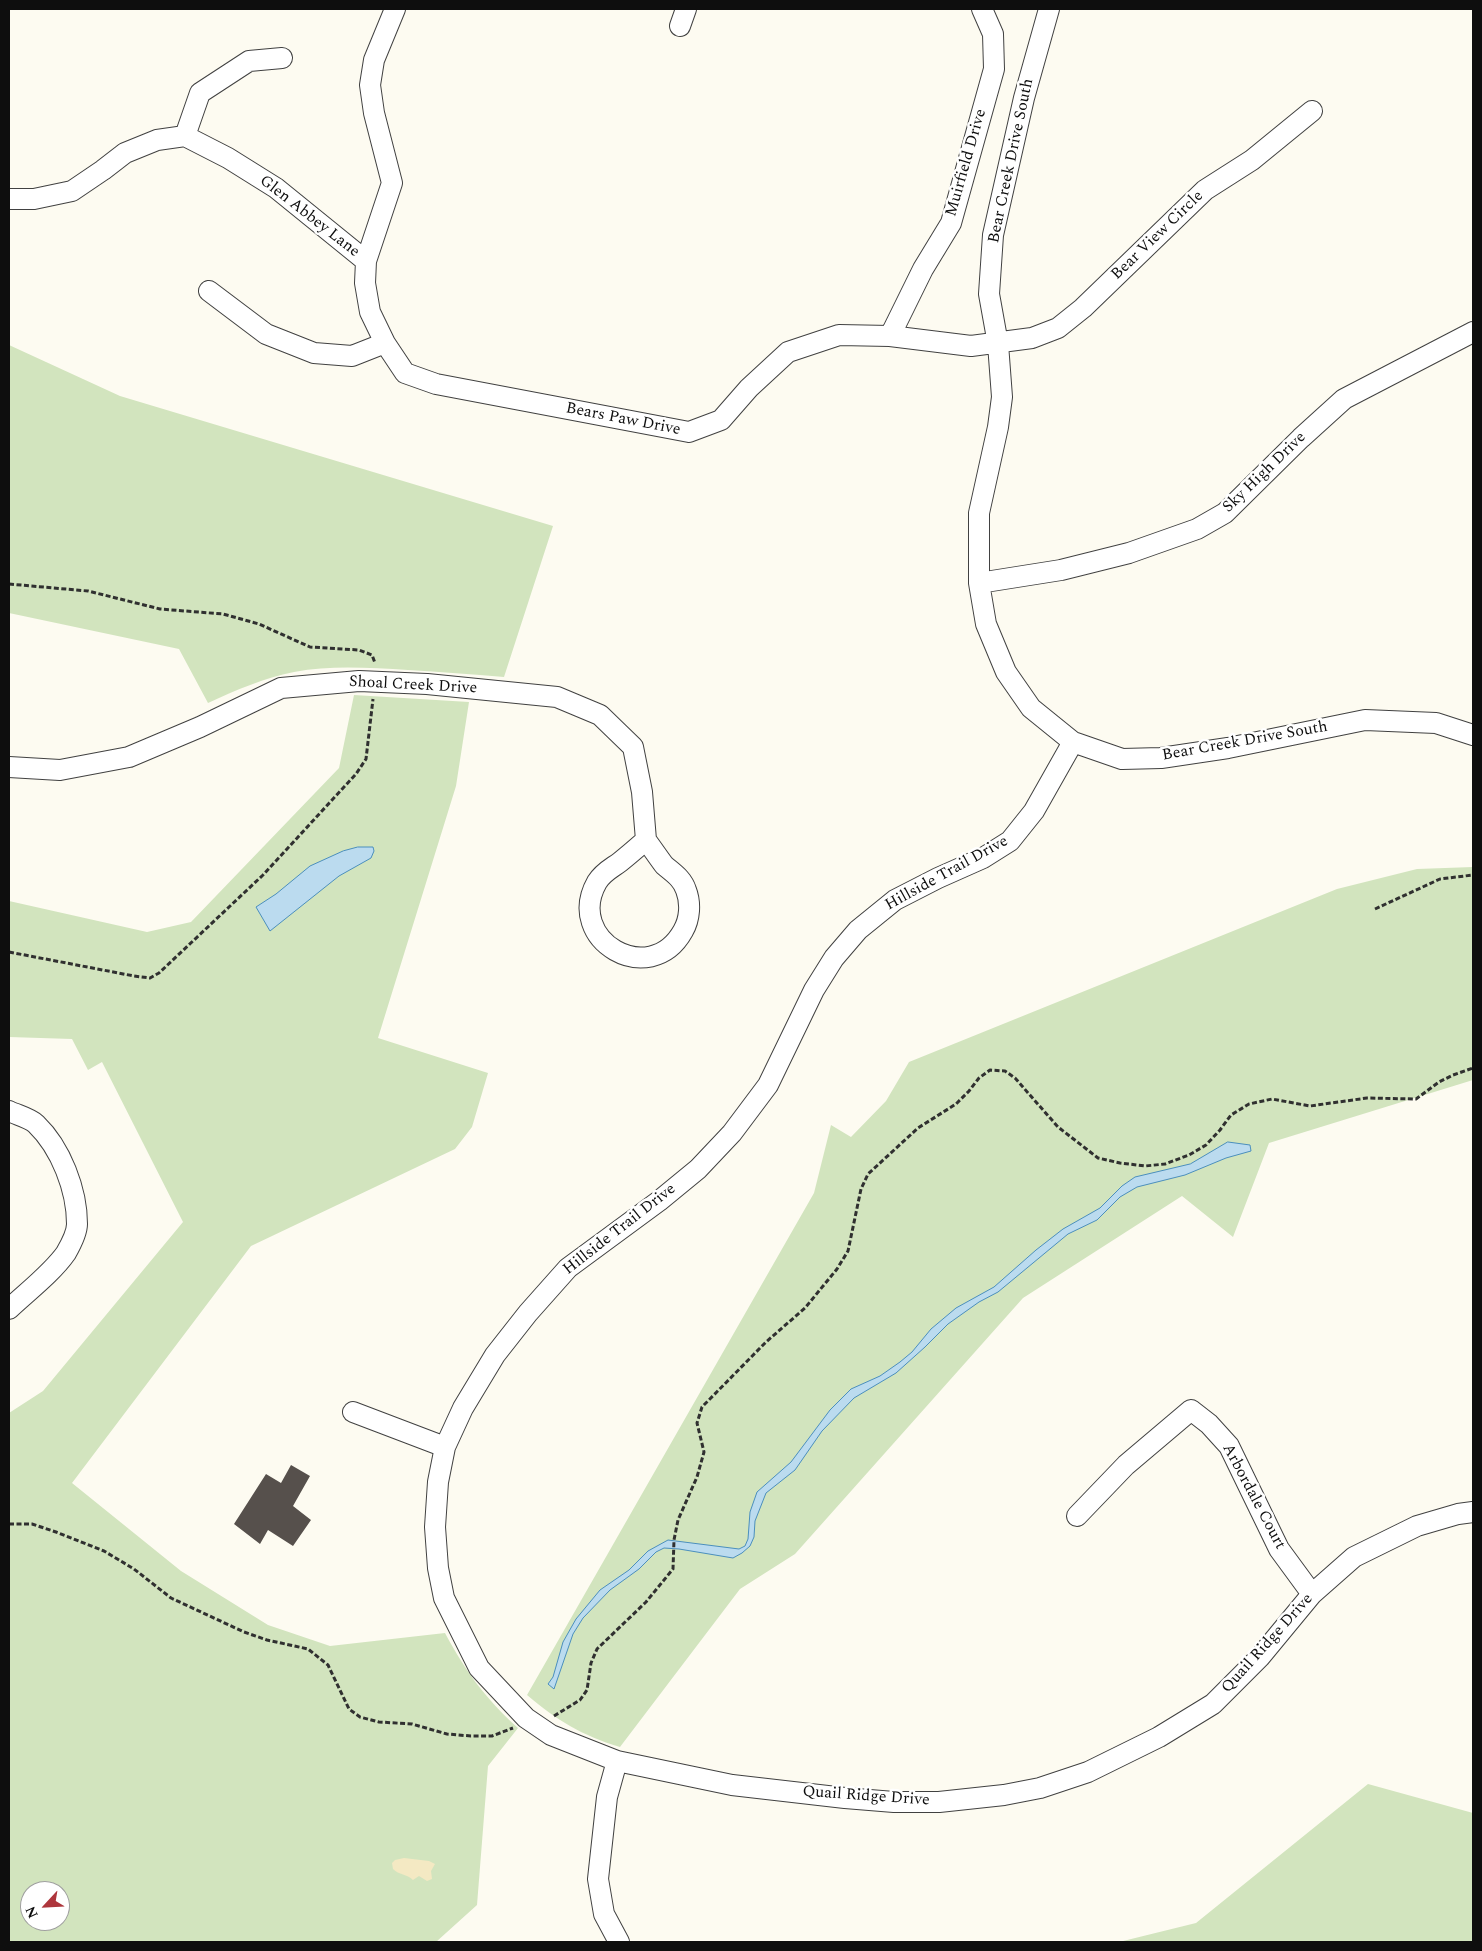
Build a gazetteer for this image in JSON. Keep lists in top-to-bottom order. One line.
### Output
{"streets":{"street":["Bear Creek Drive South","Muirfield Drive","Glen Abbey Lane","Bear View Circle","Bears Paw Drive","Sky High Drive","Shoal Creek Drive","Hillside Trail Drive","Arbordale Court","Quail Ridge Drive"]},"crossings":[["Bear Creek Drive South","Bear View Circle"],["Bear Creek Drive South","Bears Paw Drive"],["Bear Creek Drive South","Sky High Drive"],["Bear Creek Drive South","Hillside Trail Drive"],["Muirfield Drive","Bears Paw Drive"],["Bear View Circle","Bears Paw Drive"],["Hillside Trail Drive","Quail Ridge Drive"],["Arbordale Court","Quail Ridge Drive"]],"north":"bottom left"}
